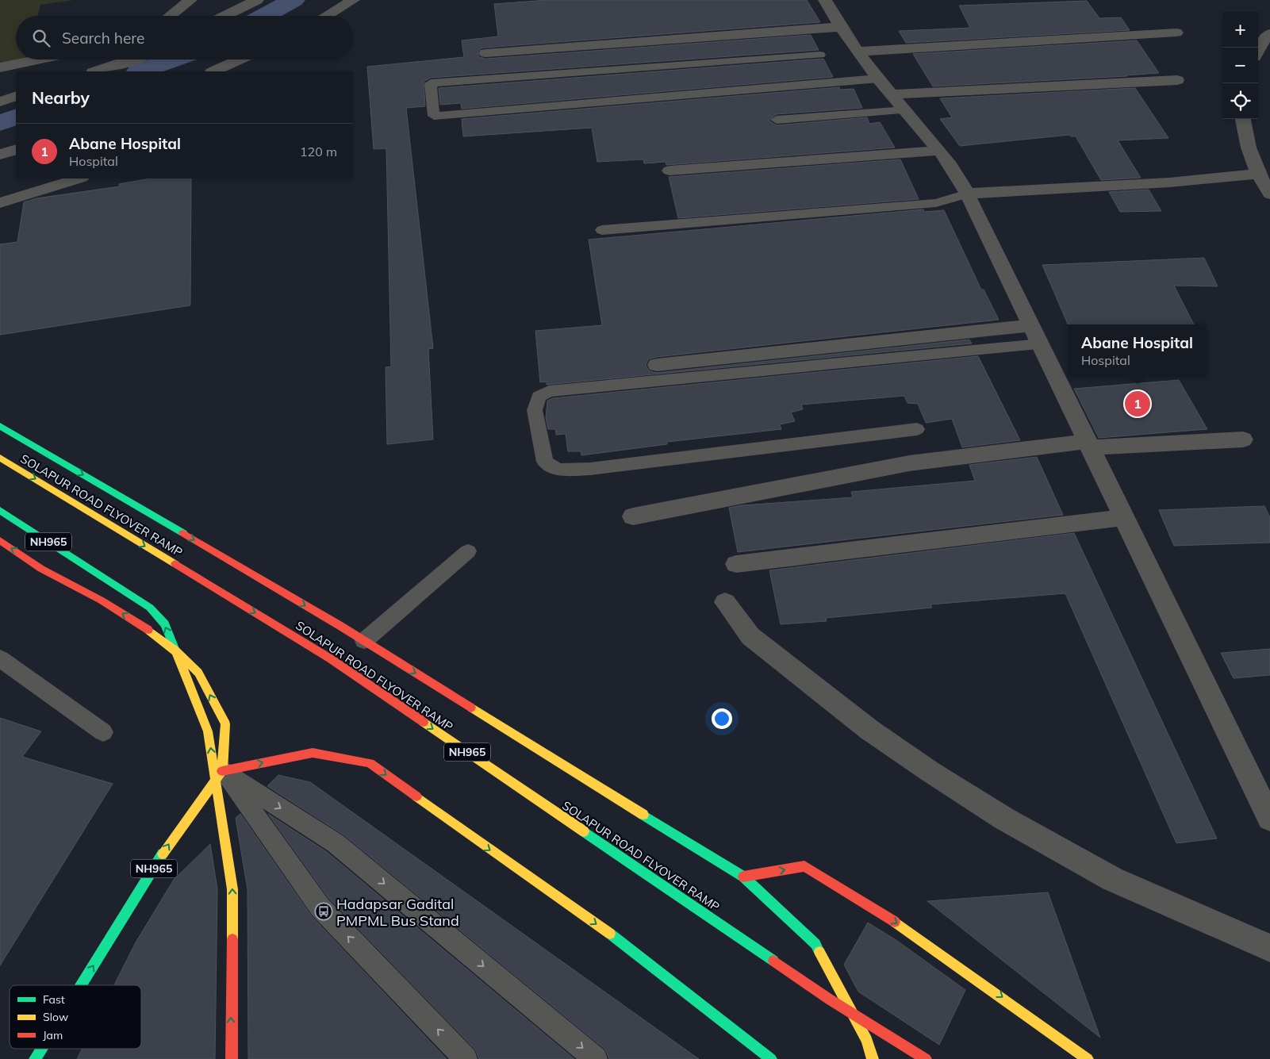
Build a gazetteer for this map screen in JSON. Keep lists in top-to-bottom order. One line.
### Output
{"streets":{"highway":["SOLAPUR ROAD FLYOVER RAMP","NH965"]},"places":{"bus stop":["Hadapsar Gadital PMPML Bus Stand"]},"legend":["Fast","Slow","Jam"],"page":{"map_buttons":["+","−"],"search":"Search here","heading":"Nearby","list":[{"mark":"1","name":"Abane Hospital","note":"Hospital","value":"120 m"}],"popup":["Abane Hospital","Hospital"],"pins":"1"}}
